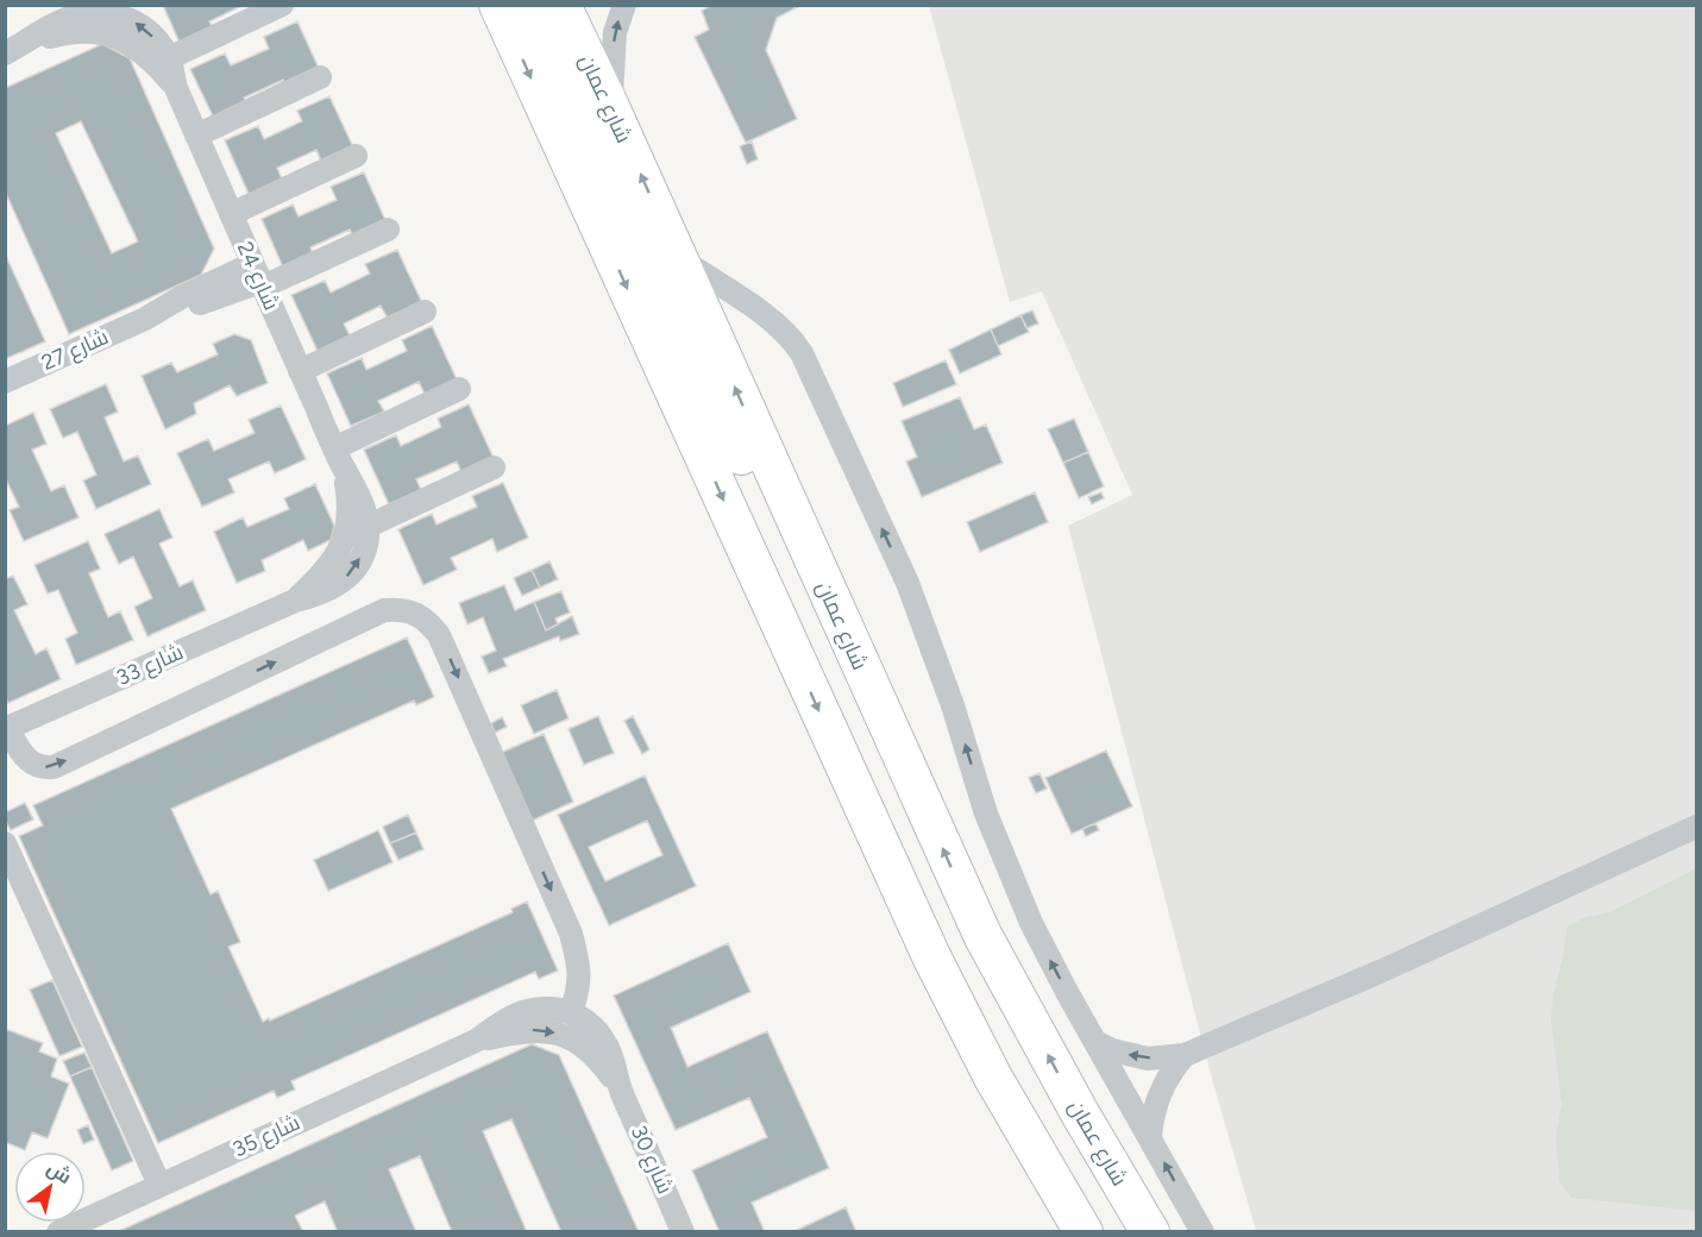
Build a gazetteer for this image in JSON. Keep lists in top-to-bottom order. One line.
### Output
{"streets":{"main road":["شارع عمان"],"street":["شارع 24","شارع 27","شارع 33","شارع 35","شارع 30"]},"crossings":[["شارع 24","شارع 27"],["شارع 24","شارع 33"],["شارع 35","شارع 30"]],"one_way":["شارع 30"],"north":"top right"}
